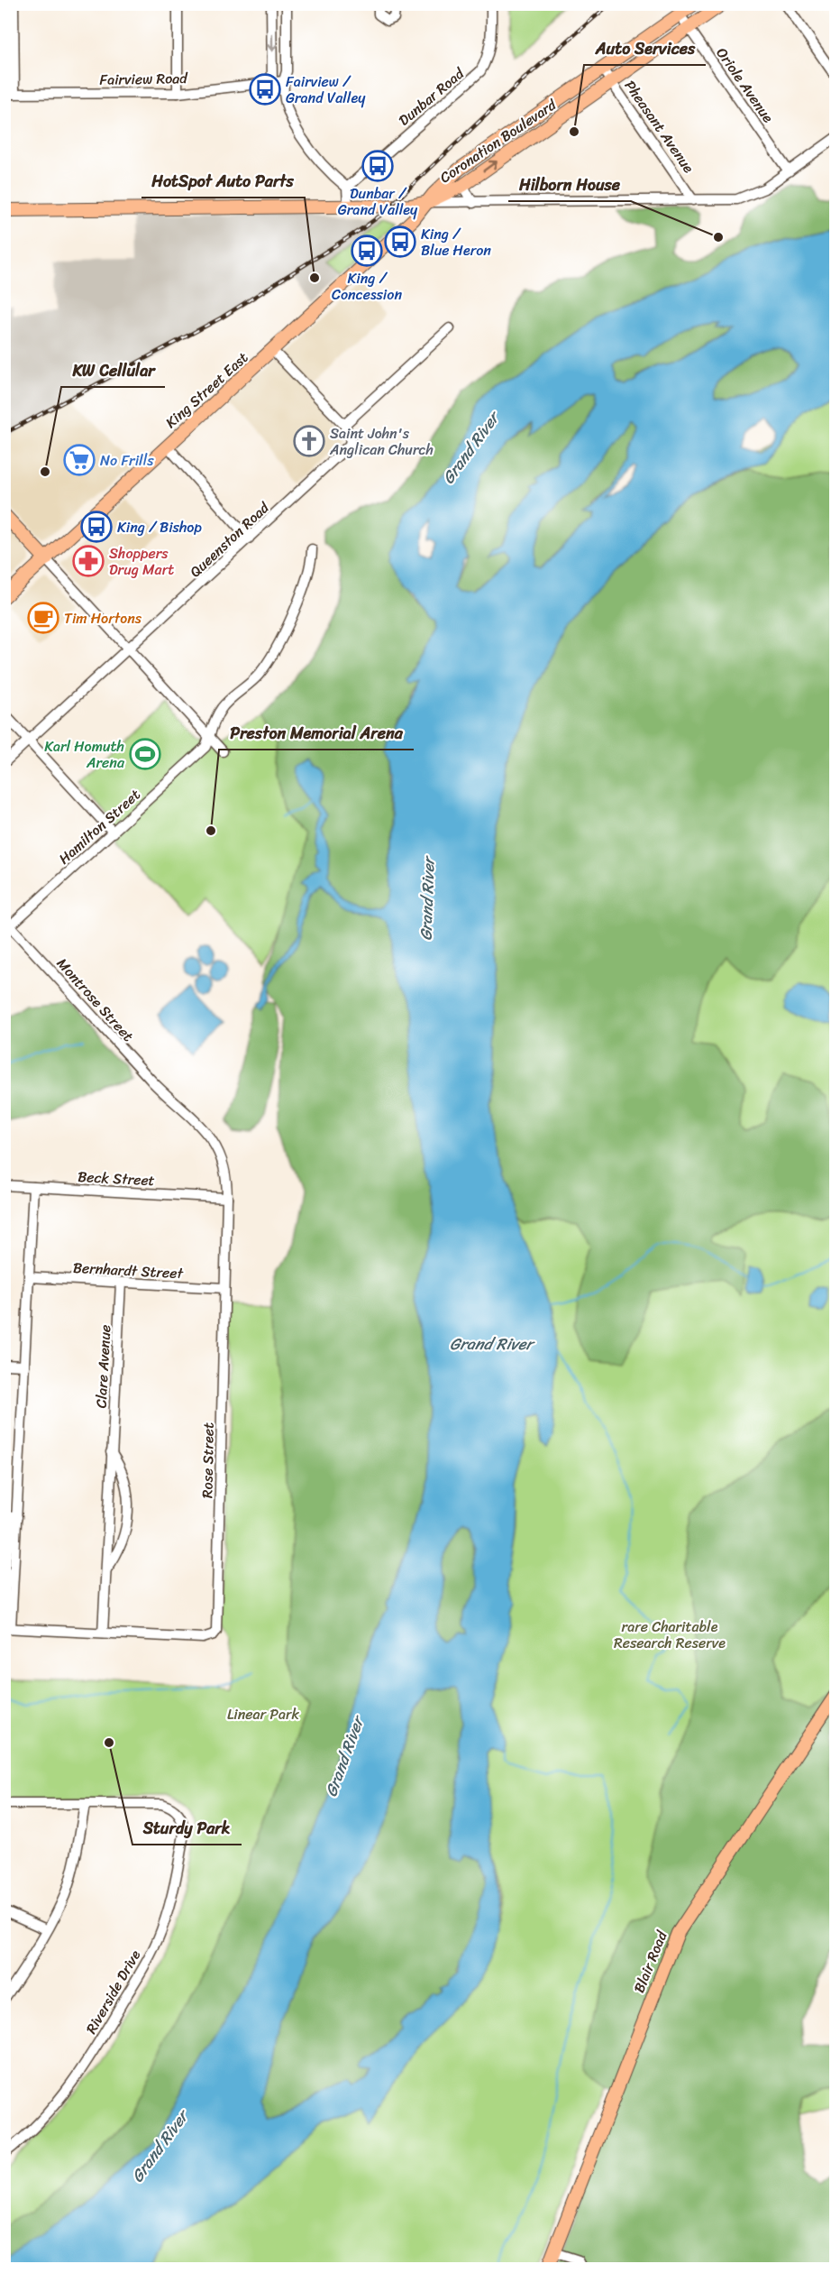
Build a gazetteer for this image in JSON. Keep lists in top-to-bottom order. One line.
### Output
{"streets":{"main road":["Coronation Boulevard","King Street East","Blair Road"],"street":["Fairview Road","Oriole Avenue","Dunbar Road","Pheasant Avenue","Queenston Road","Hamilton Street","Montrose Street","Beck Street","Bernhardt Street","Clare Avenue","Rose Street","Riverside Drive"]},"crossings":[["Oriole Avenue","Coronation Boulevard"],["Pheasant Avenue","Coronation Boulevard"],["Coronation Boulevard","King Street East"],["Hamilton Street","Montrose Street"],["Montrose Street","Rose Street"],["Beck Street","Rose Street"],["Bernhardt Street","Clare Avenue"],["Bernhardt Street","Rose Street"],["Clare Avenue","Rose Street"]],"water":["Grand River"],"parks":["rare Charitable Research Reserve","Linear Park"],"places":{"bus stop":["Fairview / Grand Valley","Dunbar / Grand Valley","King / Blue Heron","King / Concession","King / Bishop"],"other":["Auto Services","Hilborn House","HotSpot Auto Parts","KW Cellular","Preston Memorial Arena","Sturdy Park"],"church":["Saint John's Anglican Church"],"supermarket":["No Frills"],"pharmacy":["Shoppers Drug Mart"],"cafe":["Tim Hortons"],"sports":["Karl Homuth Arena"]}}
